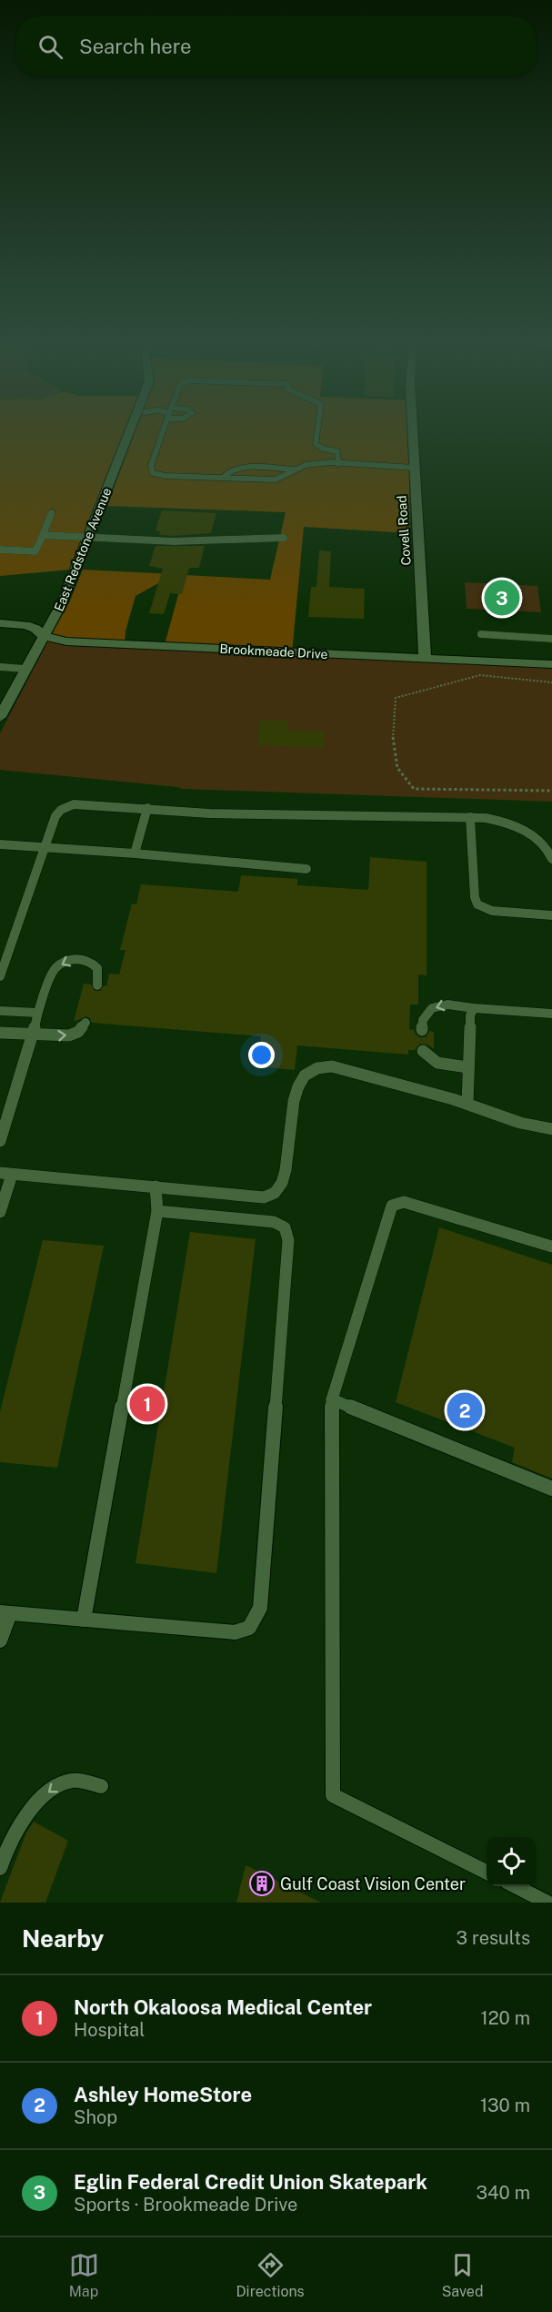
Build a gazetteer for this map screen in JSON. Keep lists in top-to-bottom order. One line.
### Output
{"streets":{"street":["Covell Road","East Redstone Avenue","Brookmeade Drive"]},"crossings":[["Covell Road","Brookmeade Drive"],["East Redstone Avenue","Brookmeade Drive"]],"places":{"building":["Gulf Coast Vision Center"]},"page":{"search":"Search here","pins":["3","1","2"],"heading":["Nearby","3 results"],"list":[{"mark":"1","name":"North Okaloosa Medical Center","note":"Hospital","value":"120 m"},{"mark":"2","name":"Ashley HomeStore","note":"Shop","value":"130 m"},{"mark":"3","name":"Eglin Federal Credit Union Skatepark","note":"Sports · Brookmeade Drive","value":"340 m"}],"nav":["Map","Directions","Saved"]}}
